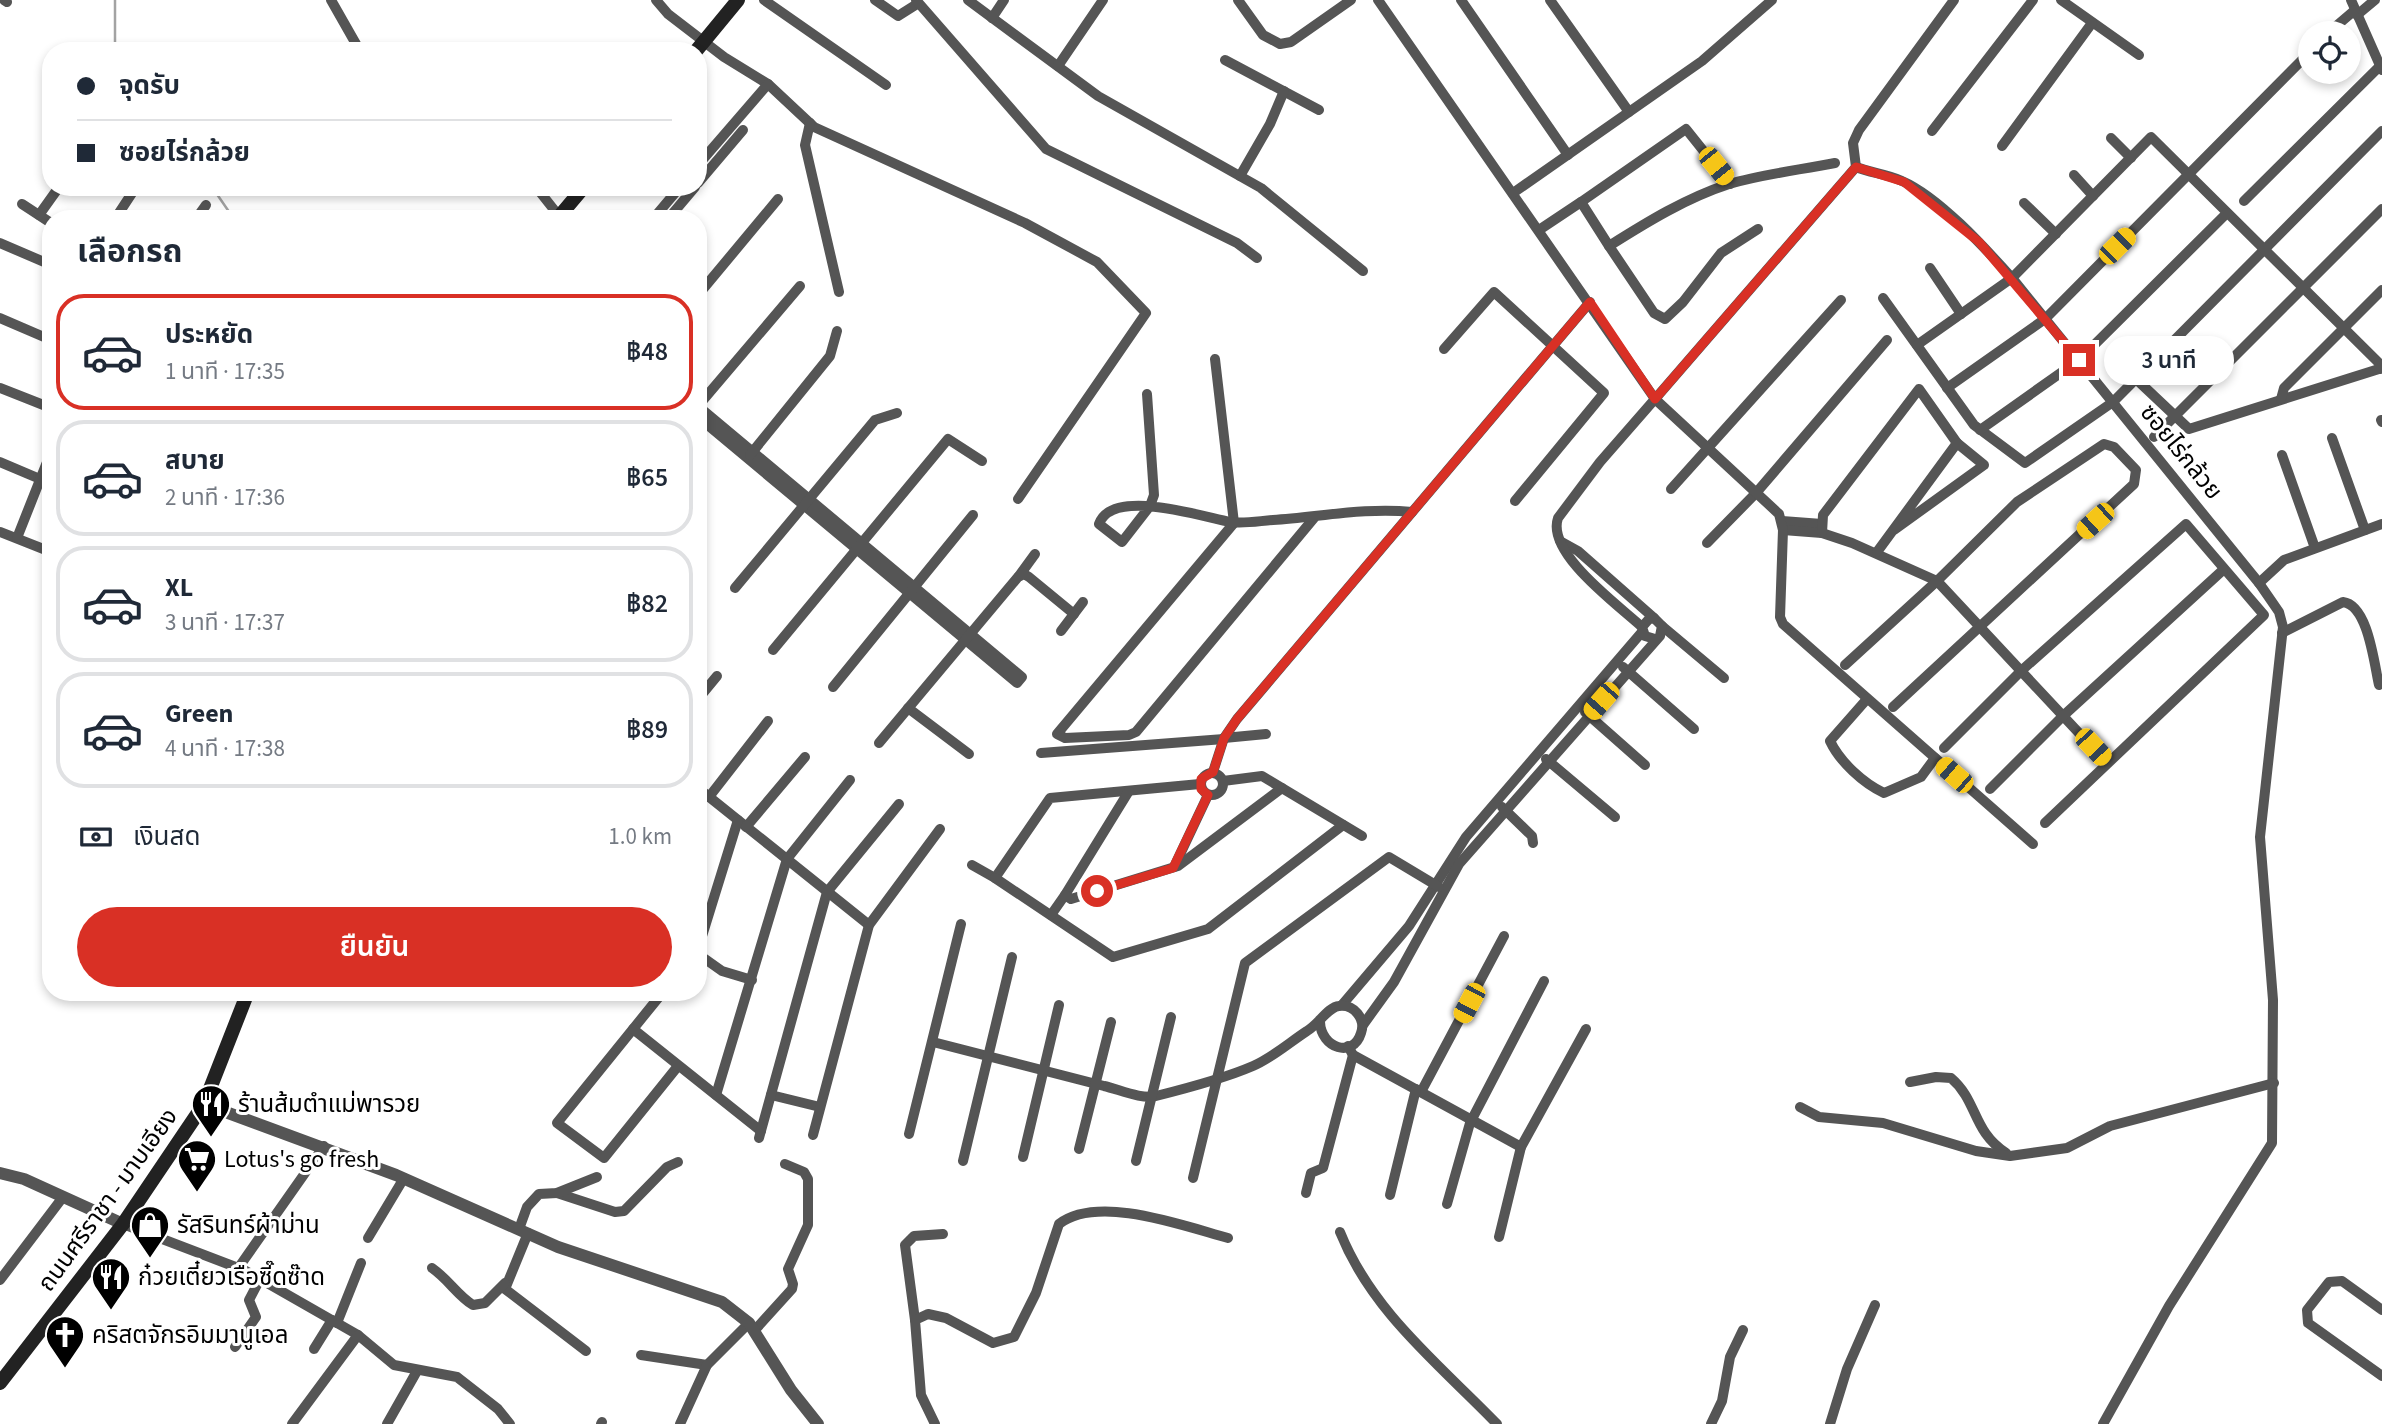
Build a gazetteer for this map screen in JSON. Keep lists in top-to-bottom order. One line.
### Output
{"streets":{"main road":["ถนนศรีราชา - มาบเอียง"],"street":["ซอยไร่กล้วย"]},"places":{"restaurant":["ร้านส้มตำแม่พารวย","ก๋วยเตี๋ยวเรือซี๊ดซ๊าด"],"supermarket":["Lotus's go fresh"],"shop":["รัสรินทร์ผ้าม่าน"],"church":["คริสตจักรอิมมานูเอล"]},"page":{"banner":["จุดรับ","ซอยไร่กล้วย"],"heading":"เลือกรถ","list":[{"name":"ประหยัด","note":"1 นาที · 17:35","value":"฿48"},{"name":"สบาย","note":"2 นาที · 17:36","value":"฿65"},{"name":"XL","note":"3 นาที · 17:37","value":"฿82"},{"name":"Green","note":"4 นาที · 17:38","value":"฿89"}],"bubble":"3 นาที","pay":["เงินสด","1.0 km"],"buttons":"ยืนยัน"}}
